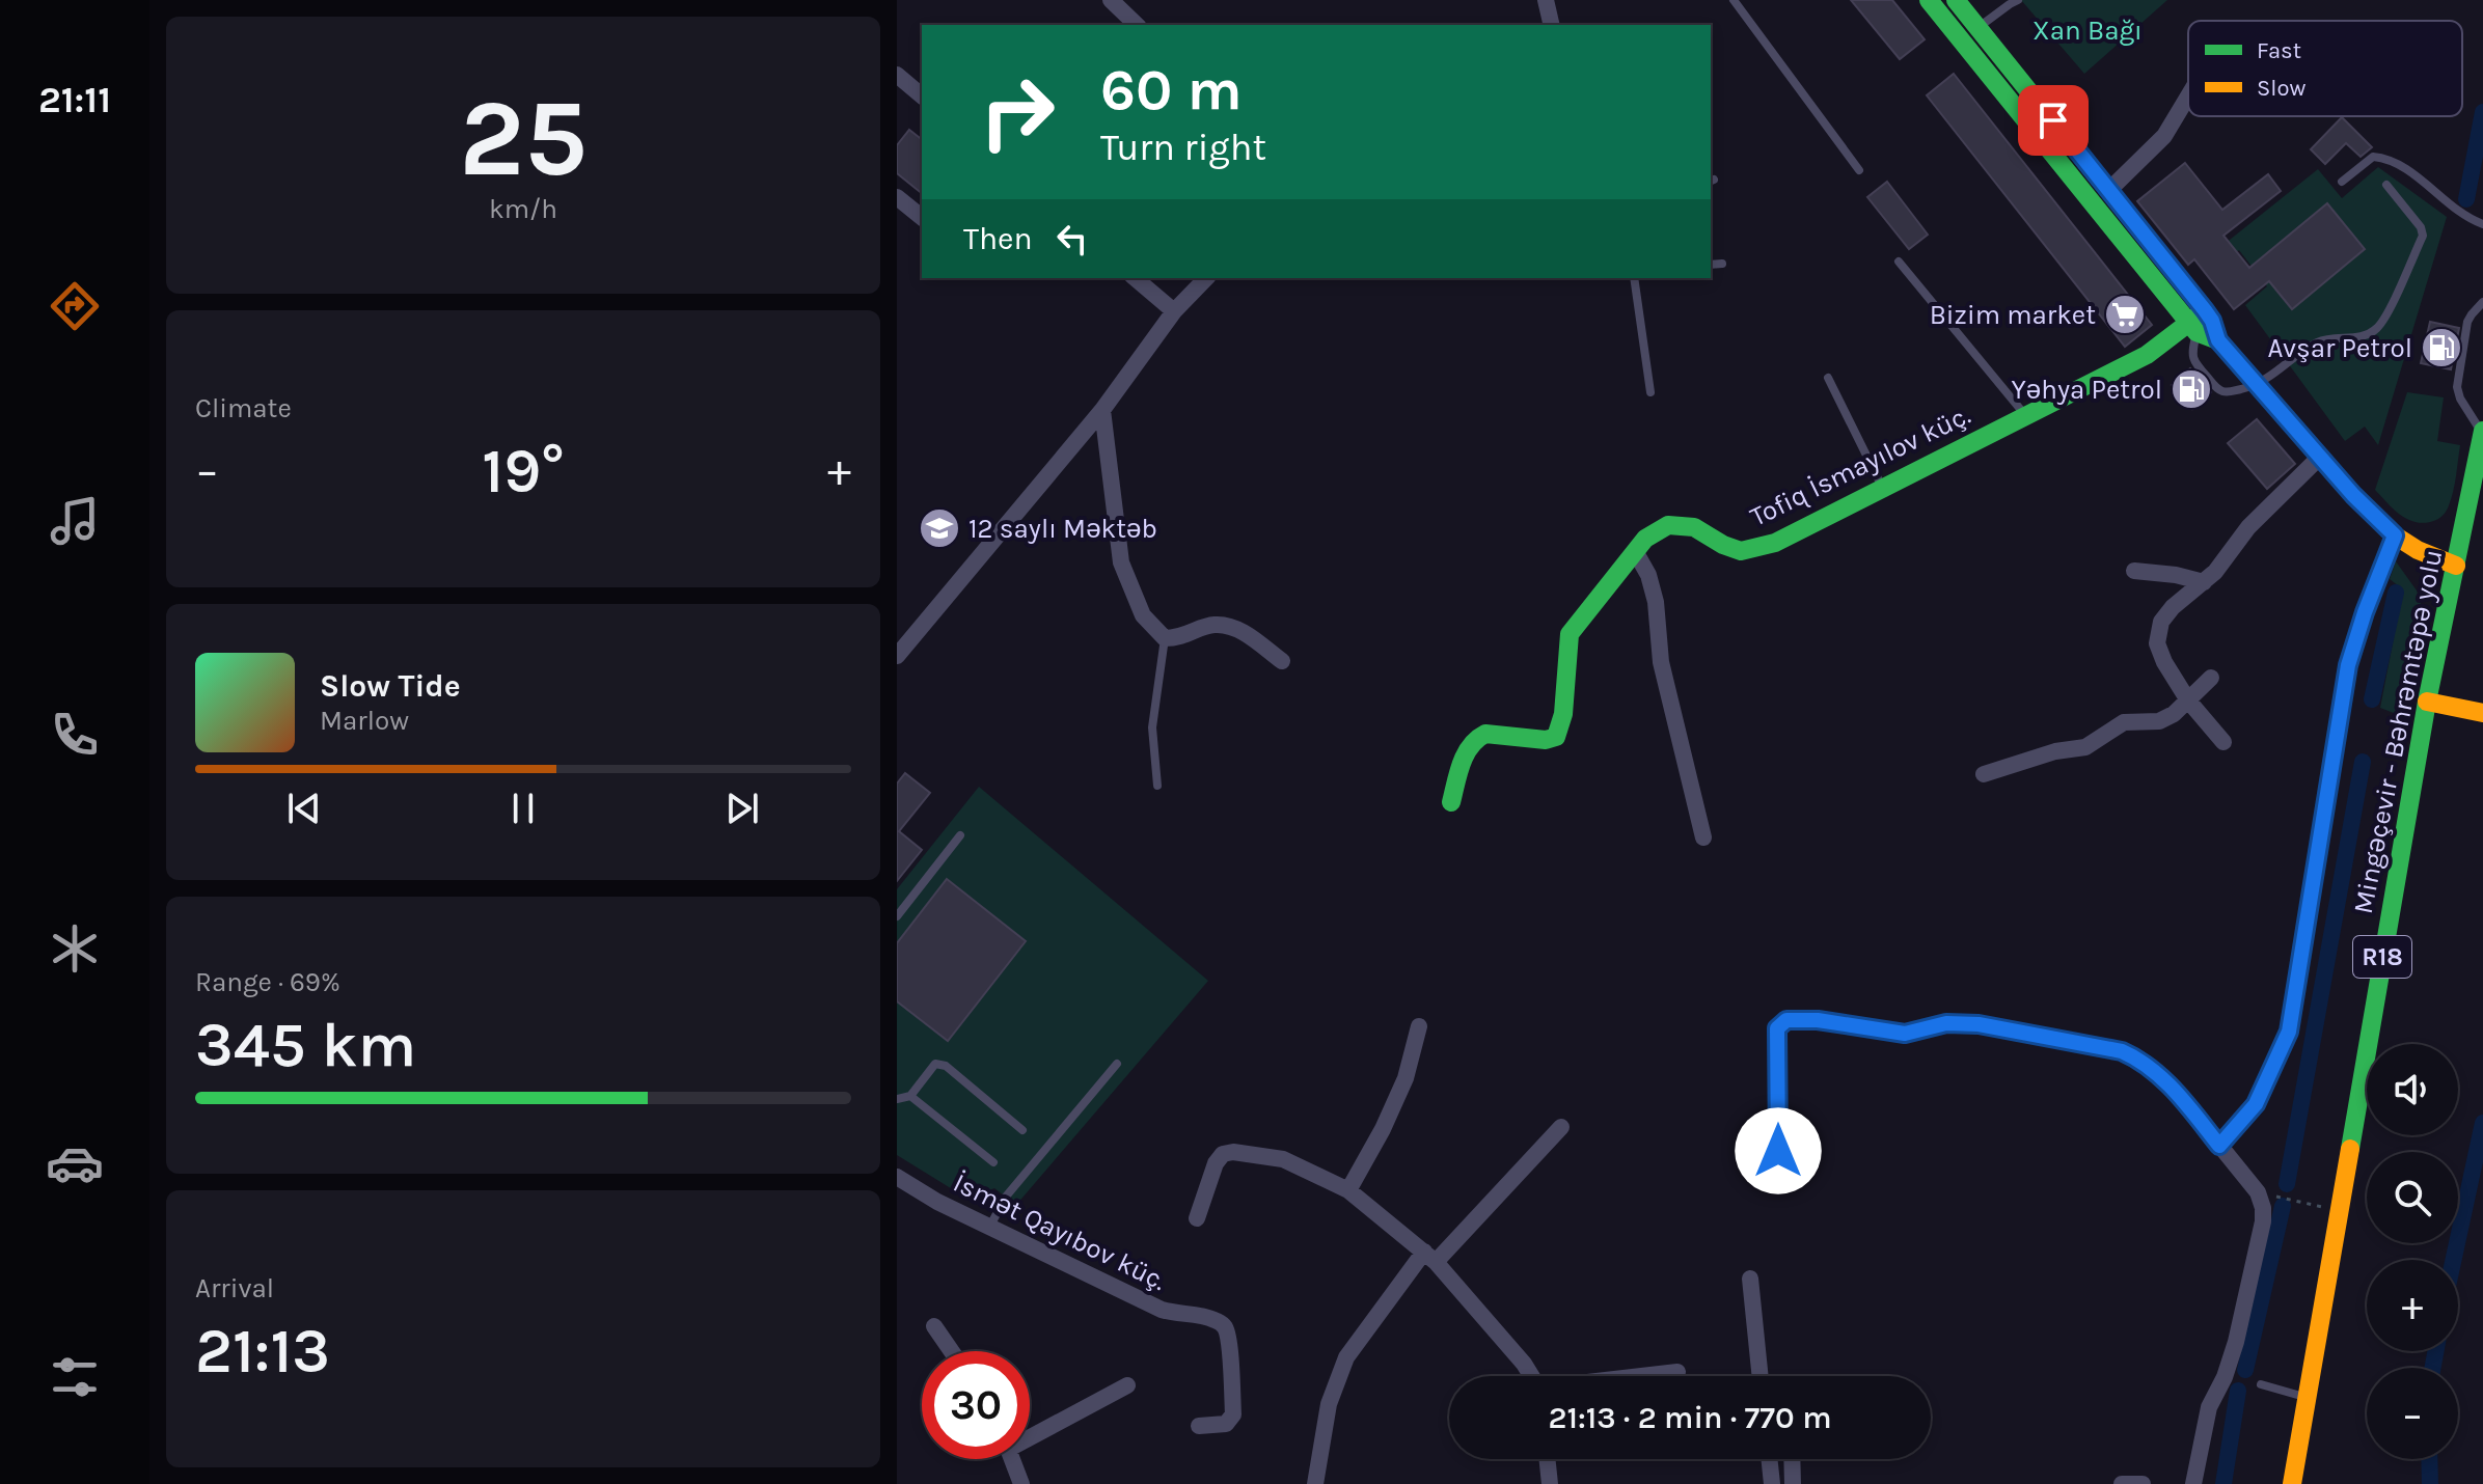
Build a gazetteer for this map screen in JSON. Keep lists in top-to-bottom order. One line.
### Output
{"streets":{"main road":["Tofiq İsmayılov küç.","Mingəçevir - Bəhrəmtəpə yolu","R18"],"street":["İsmət Qayıbov küç."]},"parks":["Xan Bağı"],"places":{"supermarket":["Bizim market"],"fuel station":["Avşar Petrol","Yəhya Petrol"],"school or university":["12 saylı Məktəb"]},"legend":["Fast","Slow"],"page":{"tabs":"21:11","tile":[["25","km/h"],"Climate",["Range · 69%","345 km"],["Arrival","21:13"]],"turn":["60 m","Turn right"],"then":"Then","heat":["−","19°","+"],"song":["Slow Tide","Marlow"],"map_buttons":["+","−"],"limit":"30","trip":"21:13 · 2 min · 770 m"}}
